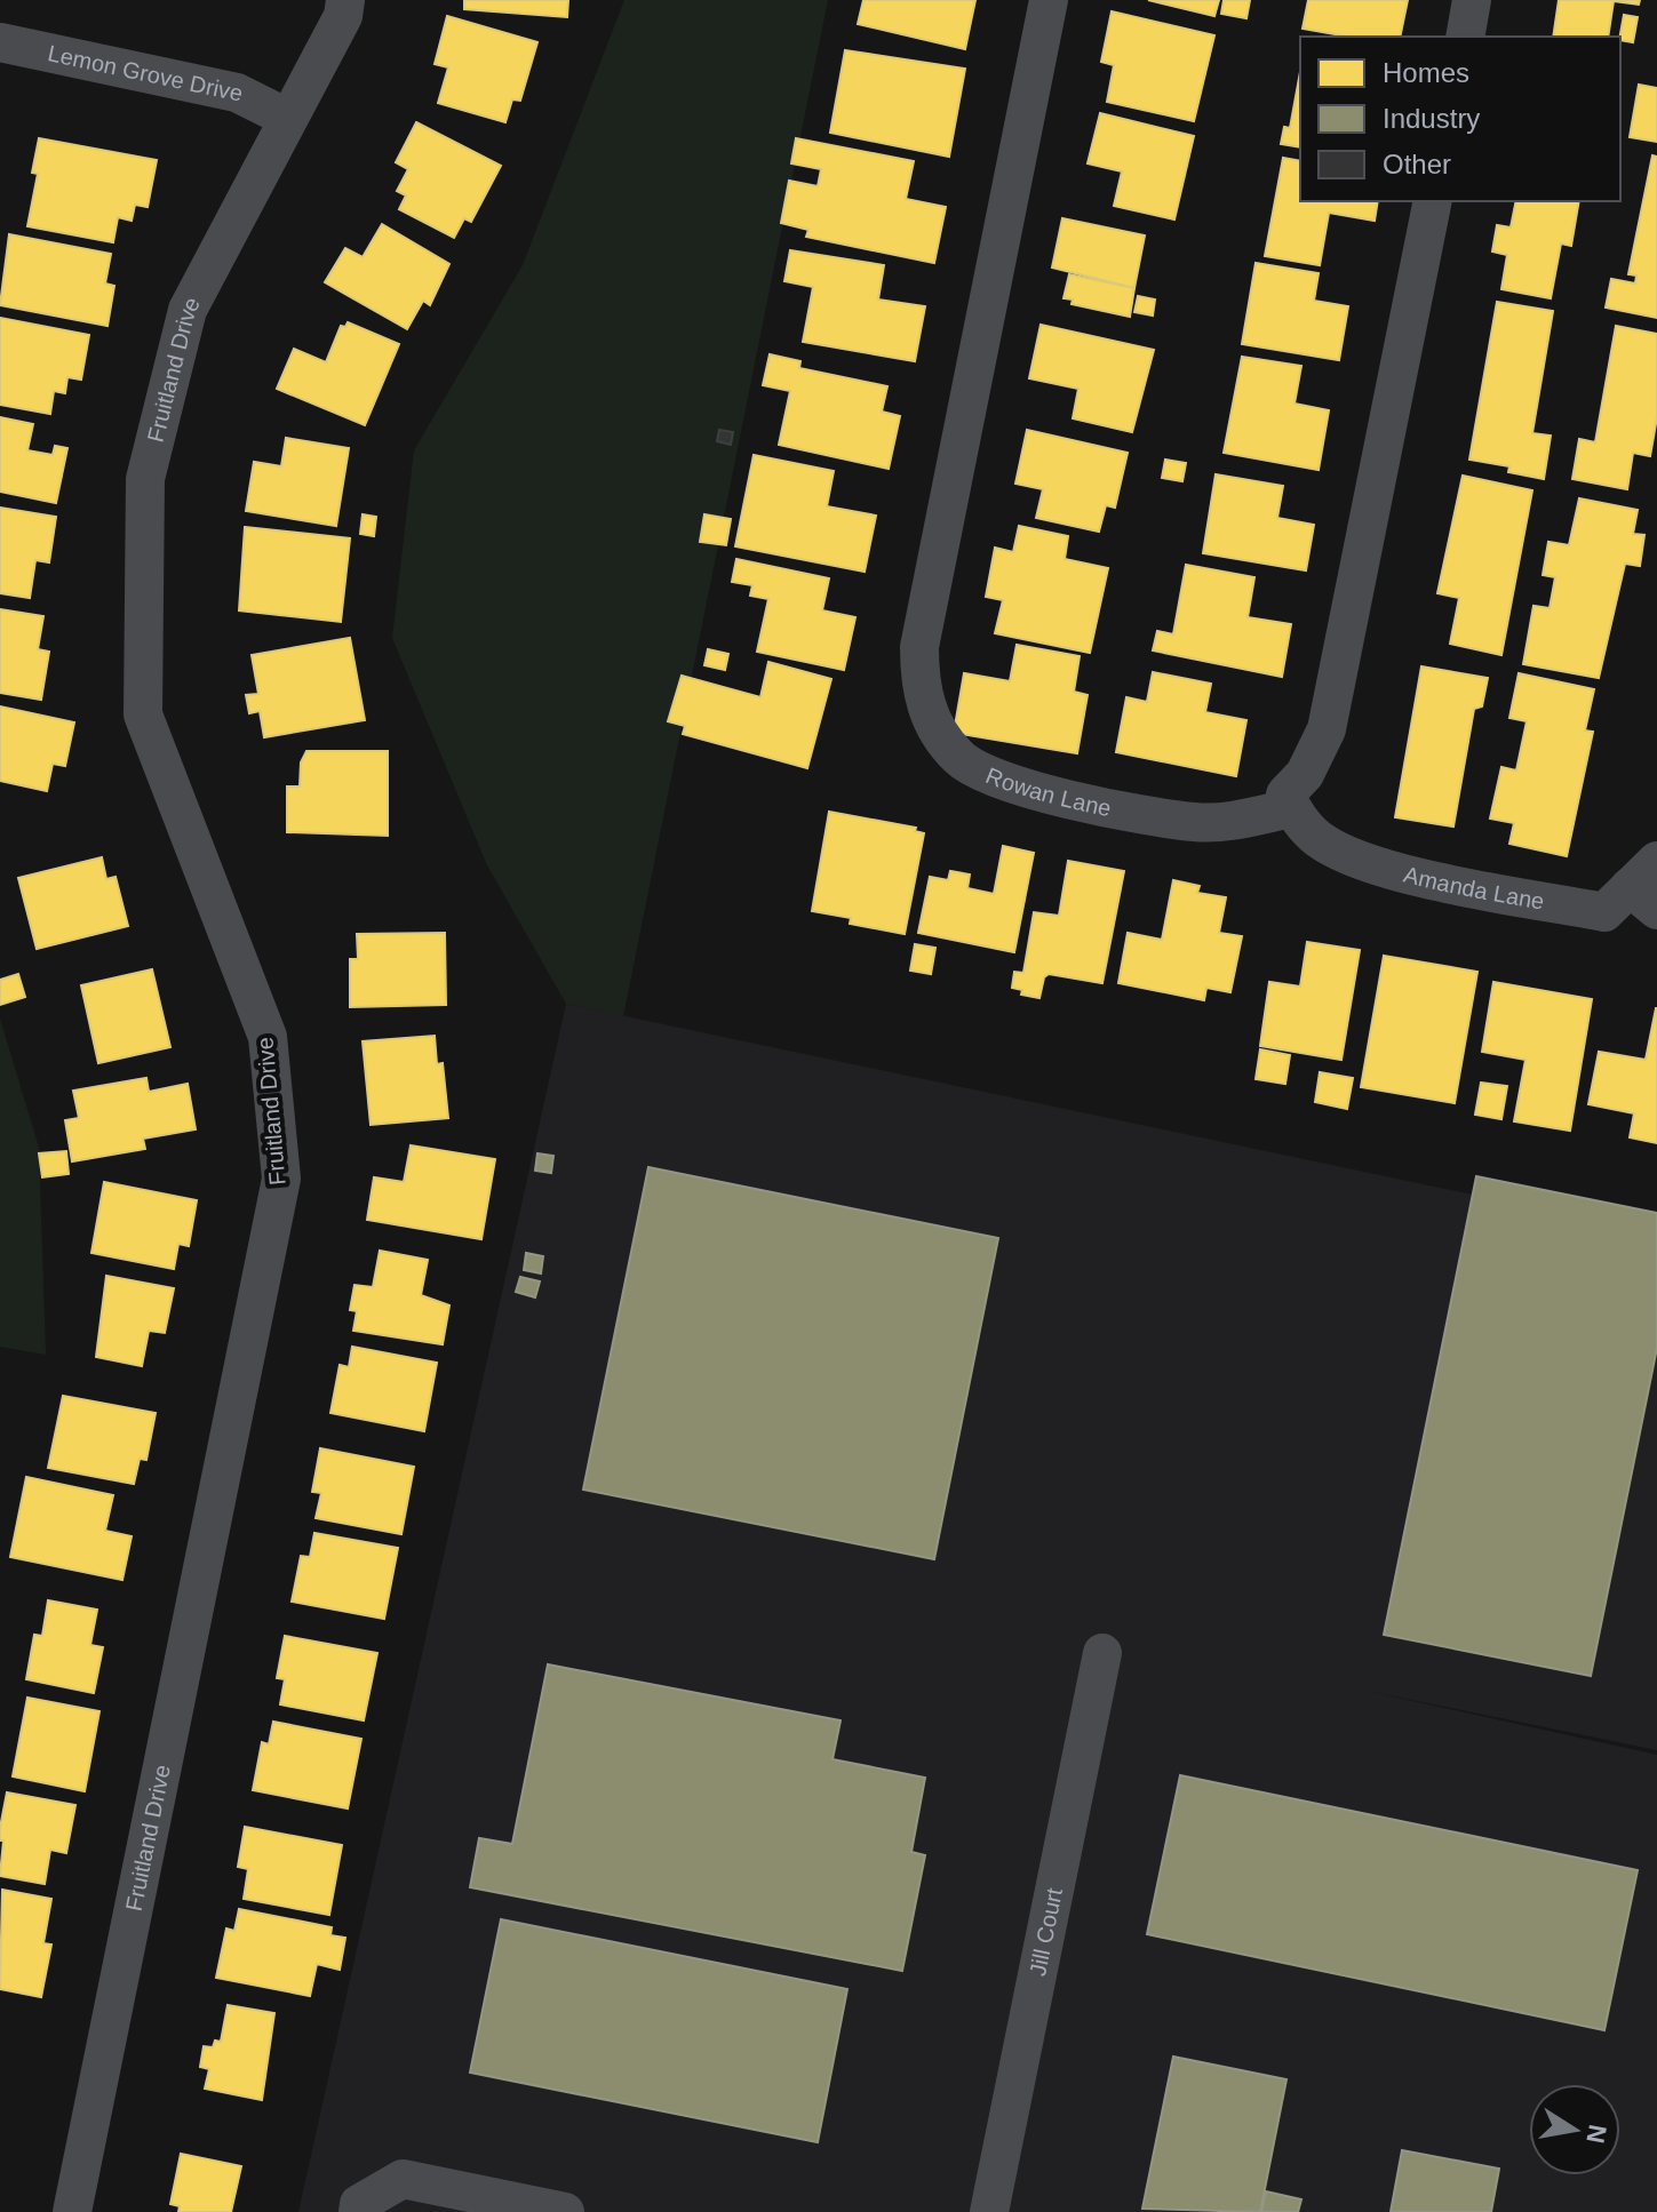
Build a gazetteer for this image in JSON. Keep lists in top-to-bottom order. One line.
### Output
{"streets":{"street":["Lemon Grove Drive","Fruitland Drive","Rowan Lane","Amanda Lane","Jill Court"]},"crossings":[["Lemon Grove Drive","Fruitland Drive"],["Rowan Lane","Amanda Lane"]],"legend":["Homes","Industry","Other"],"north":"right"}
